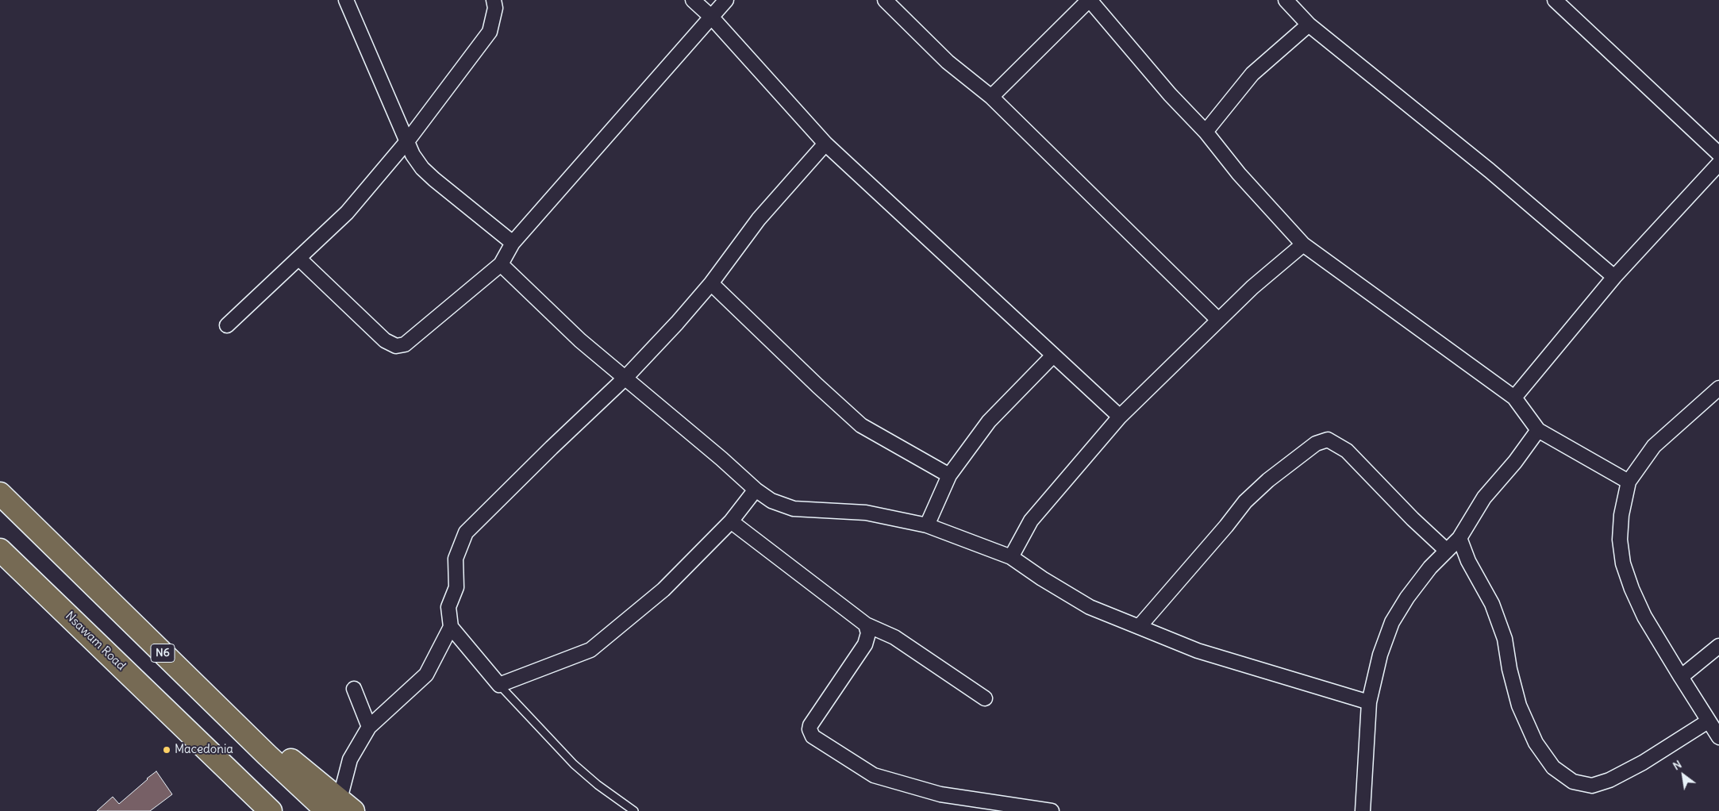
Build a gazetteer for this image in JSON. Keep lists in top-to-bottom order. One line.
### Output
{"streets":{"highway":["Nsawam Road","N6"]},"places":["Macedonia"],"north":"top left"}
